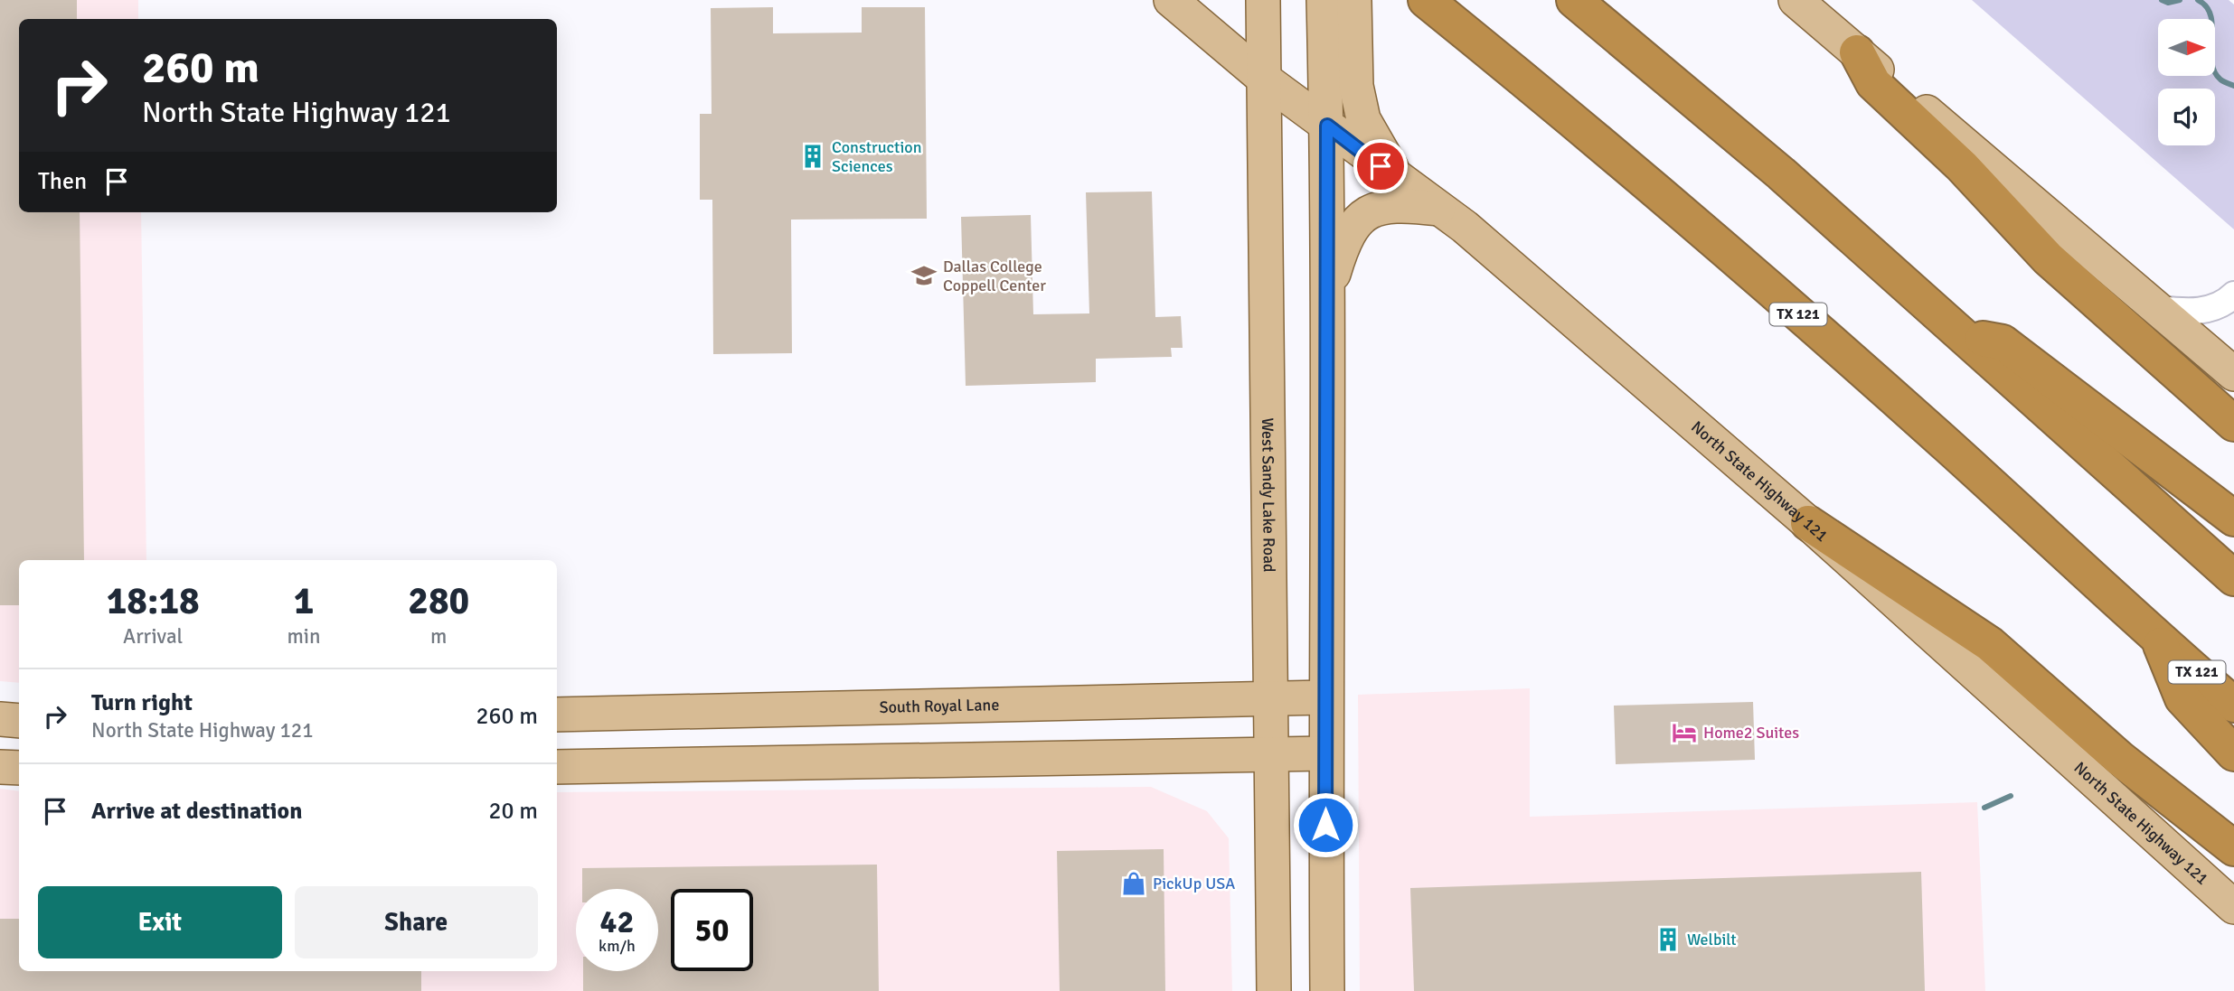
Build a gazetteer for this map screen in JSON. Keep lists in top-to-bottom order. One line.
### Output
{"streets":{"highway":["TX 121"],"main road":["North State Highway 121","West Sandy Lake Road","South Royal Lane"]},"crossings":[["North State Highway 121","West Sandy Lake Road"],["West Sandy Lake Road","South Royal Lane"]],"places":{"building":["Construction Sciences","Welbilt"],"school or university":["Dallas College Coppell Center"],"hotel":["Home2 Suites"],"shop":["PickUp USA"]},"north":"right","page":{"turn":["260 m","North State Highway 121"],"then":"Then","eta":["18:18","Arrival","1","min","280","m"],"list":[{"name":"Turn right","note":"North State Highway 121","value":"260 m"},{"name":"Arrive at destination","value":"20 m"}],"buttons":["Exit","Share"],"speed":"42 km/h","limit":"50"}}
